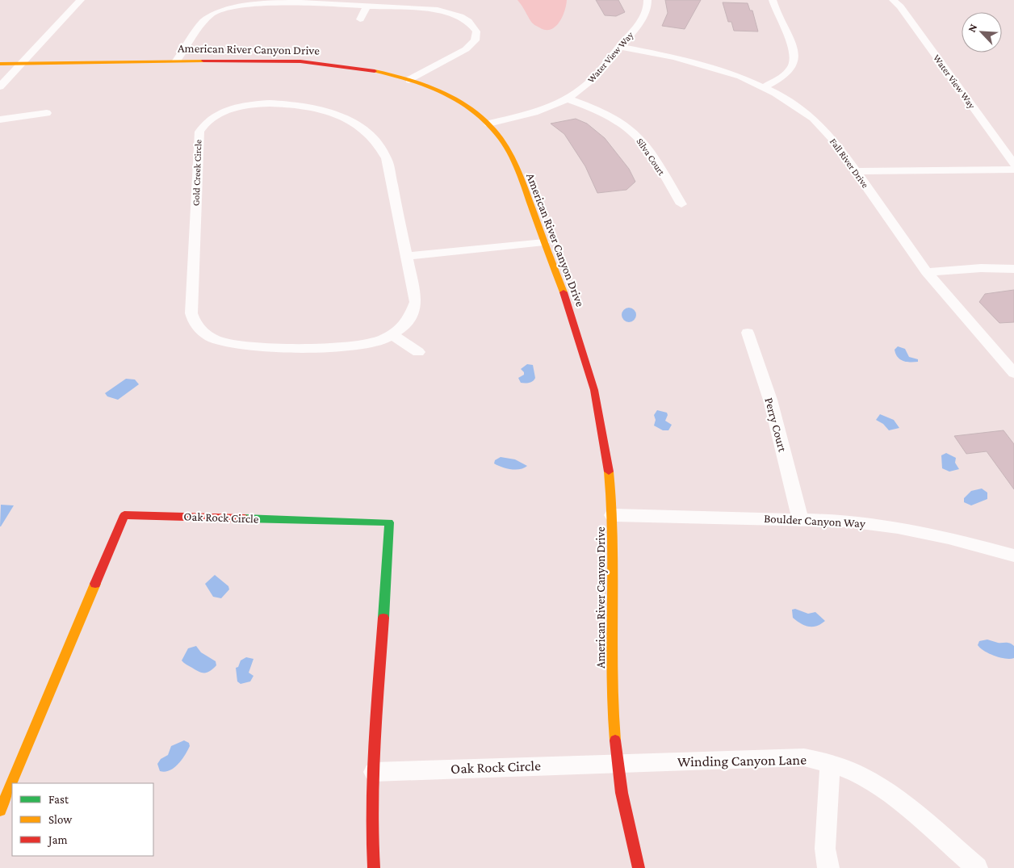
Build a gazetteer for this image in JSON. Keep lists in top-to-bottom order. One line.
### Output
{"streets":{"main road":["American River Canyon Drive","Oak Rock Circle"],"street":["Water View Way","Silva Court","Fall River Drive","Gold Creek Circle","Perry Court","Boulder Canyon Way","Winding Canyon Lane"]},"crossings":[["American River Canyon Drive","Water View Way"],["American River Canyon Drive","Oak Rock Circle"],["American River Canyon Drive","Boulder Canyon Way"],["American River Canyon Drive","Winding Canyon Lane"],["Water View Way","Silva Court"],["Water View Way","Fall River Drive"],["Perry Court","Boulder Canyon Way"],["Oak Rock Circle","Winding Canyon Lane"]],"legend":["Fast","Slow","Jam"],"north":"top left"}
